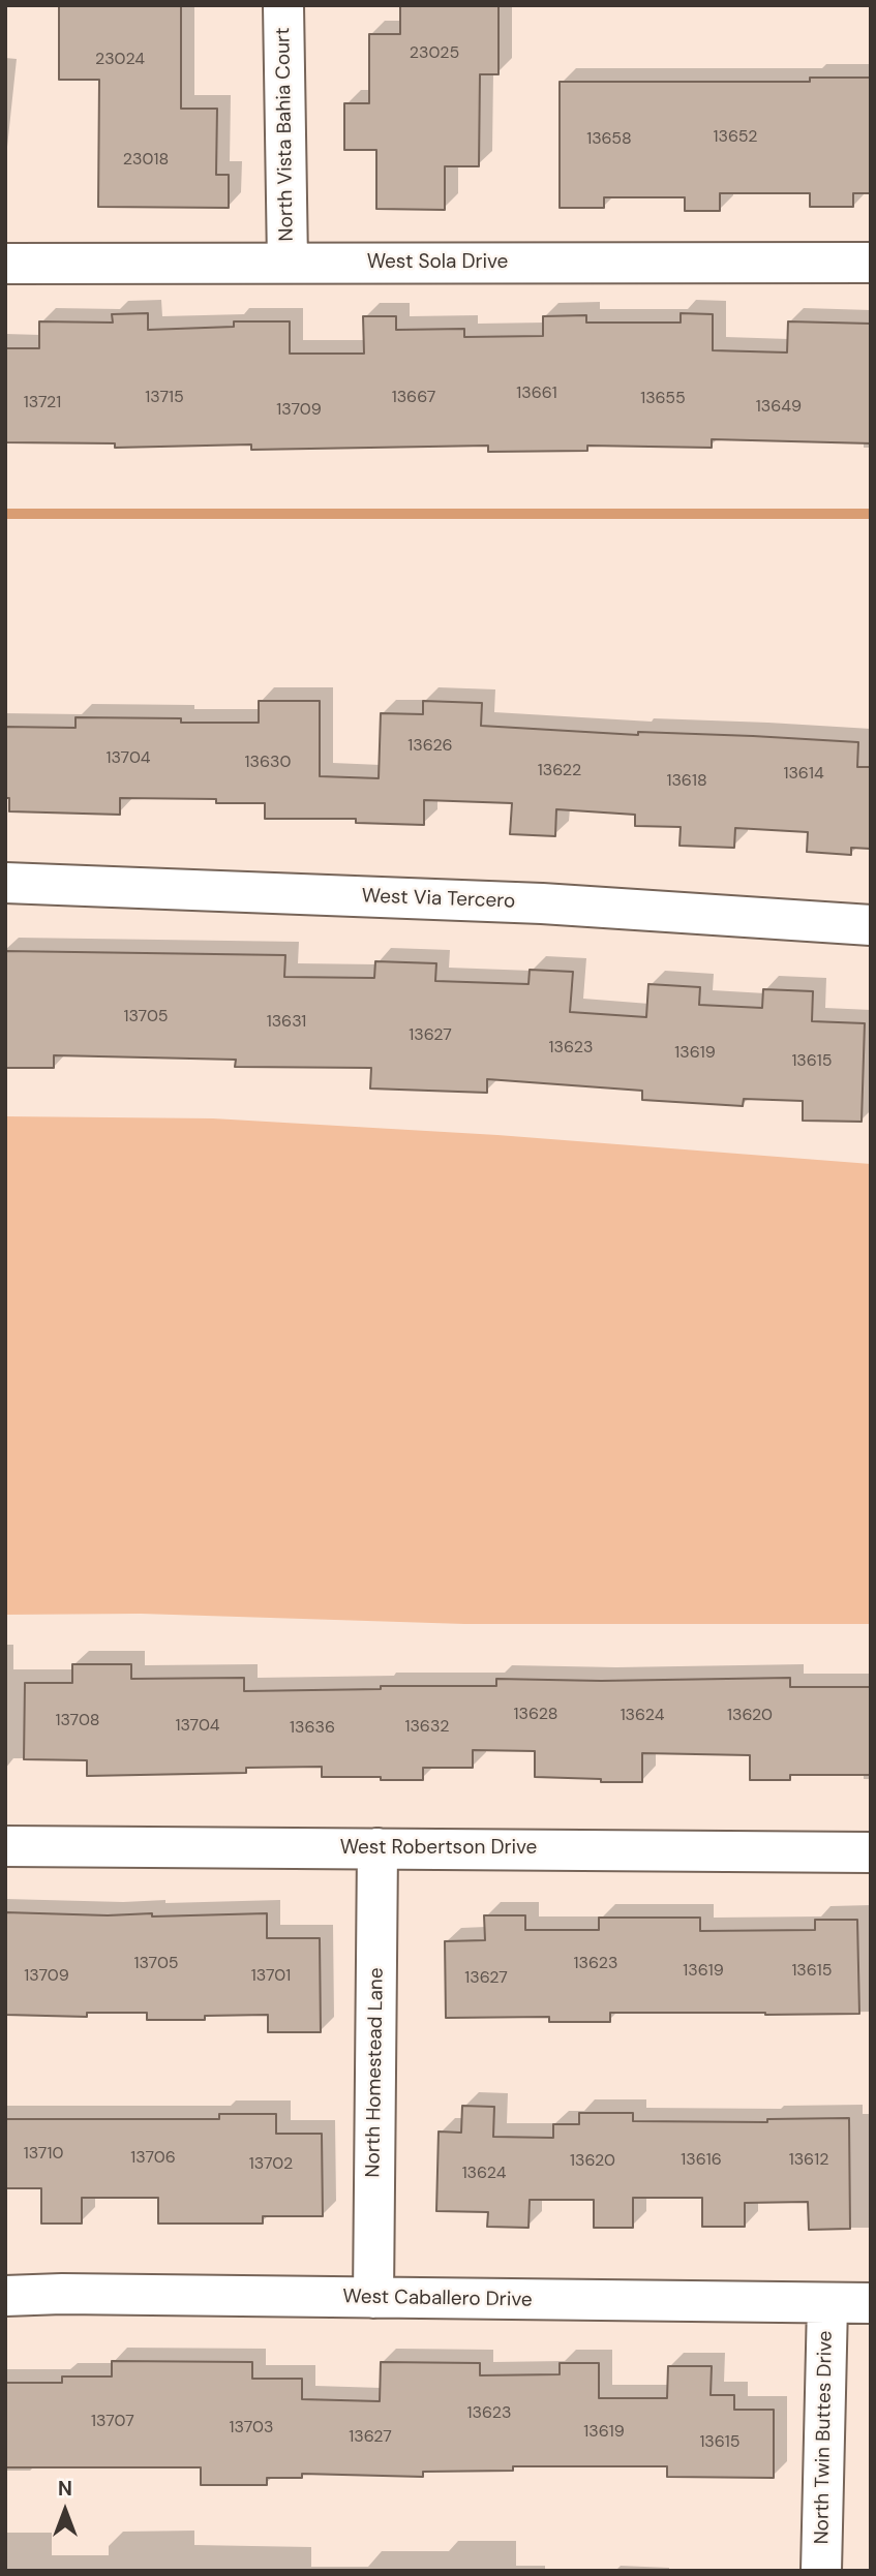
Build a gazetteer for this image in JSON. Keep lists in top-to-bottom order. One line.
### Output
{"streets":{"street":["North Vista Bahia Court","West Sola Drive","West Via Tercero","West Robertson Drive","North Homestead Lane","West Caballero Drive","North Twin Buttes Drive"]},"crossings":[["North Vista Bahia Court","West Sola Drive"],["West Robertson Drive","North Homestead Lane"],["North Homestead Lane","West Caballero Drive"],["West Caballero Drive","North Twin Buttes Drive"]],"house_numbers":["23025","23024","13652","13658","23018","13661","13715","13667","13655","13721","13649","13709","13626","13704","13630","13622","13614","13618","13705","13631","13627","13623","13619","13615","13628","13624","13620","13708","13704","13632","13636","13705","13623","13619","13615","13709","13701","13627","13710","13706","13616","13612","13620","13702","13624","13623","13707","13703","13619","13627","13615"],"north":"top"}
